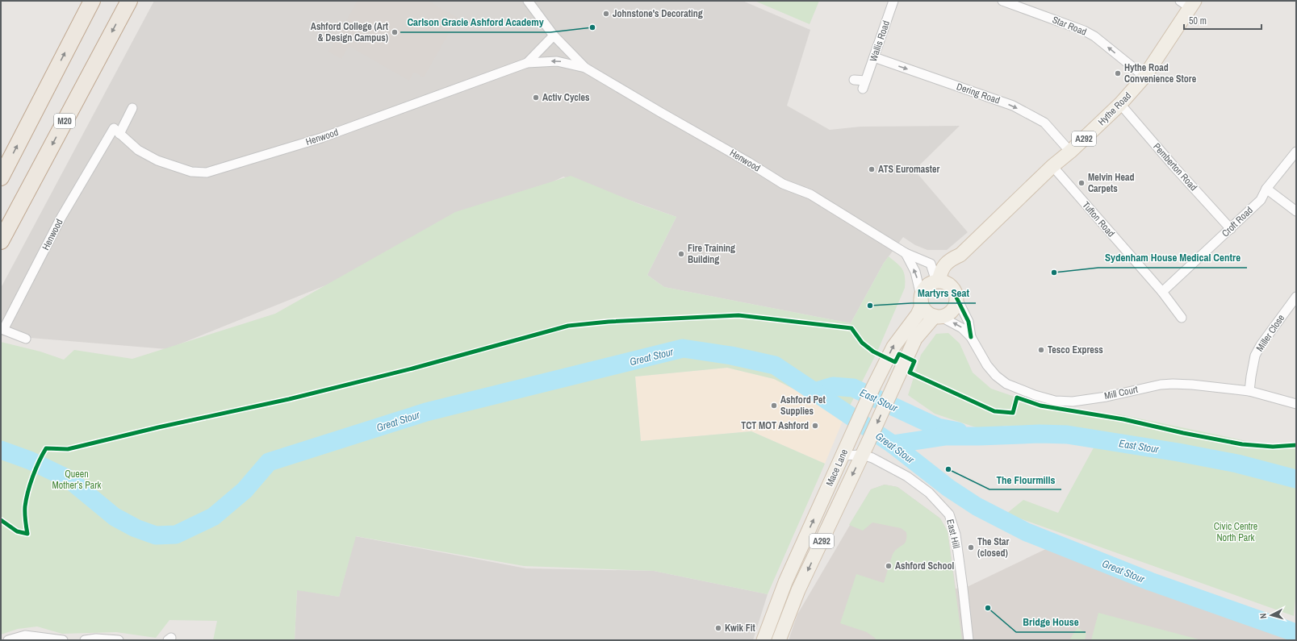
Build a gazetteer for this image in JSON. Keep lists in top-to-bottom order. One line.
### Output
{"streets":{"highway":["M20"],"main road":["Hythe Road","A292","Mace Lane"],"street":["Star Road","Wallis Road","Dering Road","Henwood","Pemberton Road","Tufton Road","Croft Road","Miller Close","Mill Court","East Hill"]},"crossings":[["Star Road","Hythe Road"],["Wallis Road","Dering Road"],["Dering Road","Hythe Road"],["Hythe Road","Pemberton Road"],["Hythe Road","Tufton Road"],["Hythe Road","Mill Court"],["Hythe Road","Mace Lane"],["Pemberton Road","Croft Road"],["Tufton Road","Croft Road"],["Miller Close","Mill Court"],["Mill Court","Mace Lane"],["Mace Lane","East Hill"]],"one_way":["Star Road","Dering Road"],"water":["Great Stour","East Stour"],"parks":["Queen Mother’s Park","Civic Centre North Park"],"places":["Johnstone's Decorating","Carlson Gracie Ashford Academy","Ashford College (Art & Design Campus)","Hythe Road Convenience Store","Activ Cycles","ATS Euromaster","Melvin Head Carpets","Fire Training Building","Sydenham House Medical Centre","Martyrs Seat","Tesco Express","Ashford Pet Supplies","TCT MOT Ashford","The Flourmills","The Star (closed)","Ashford School","Bridge House","Kwik Fit"],"scale_bar":"50 m","north":"left"}
